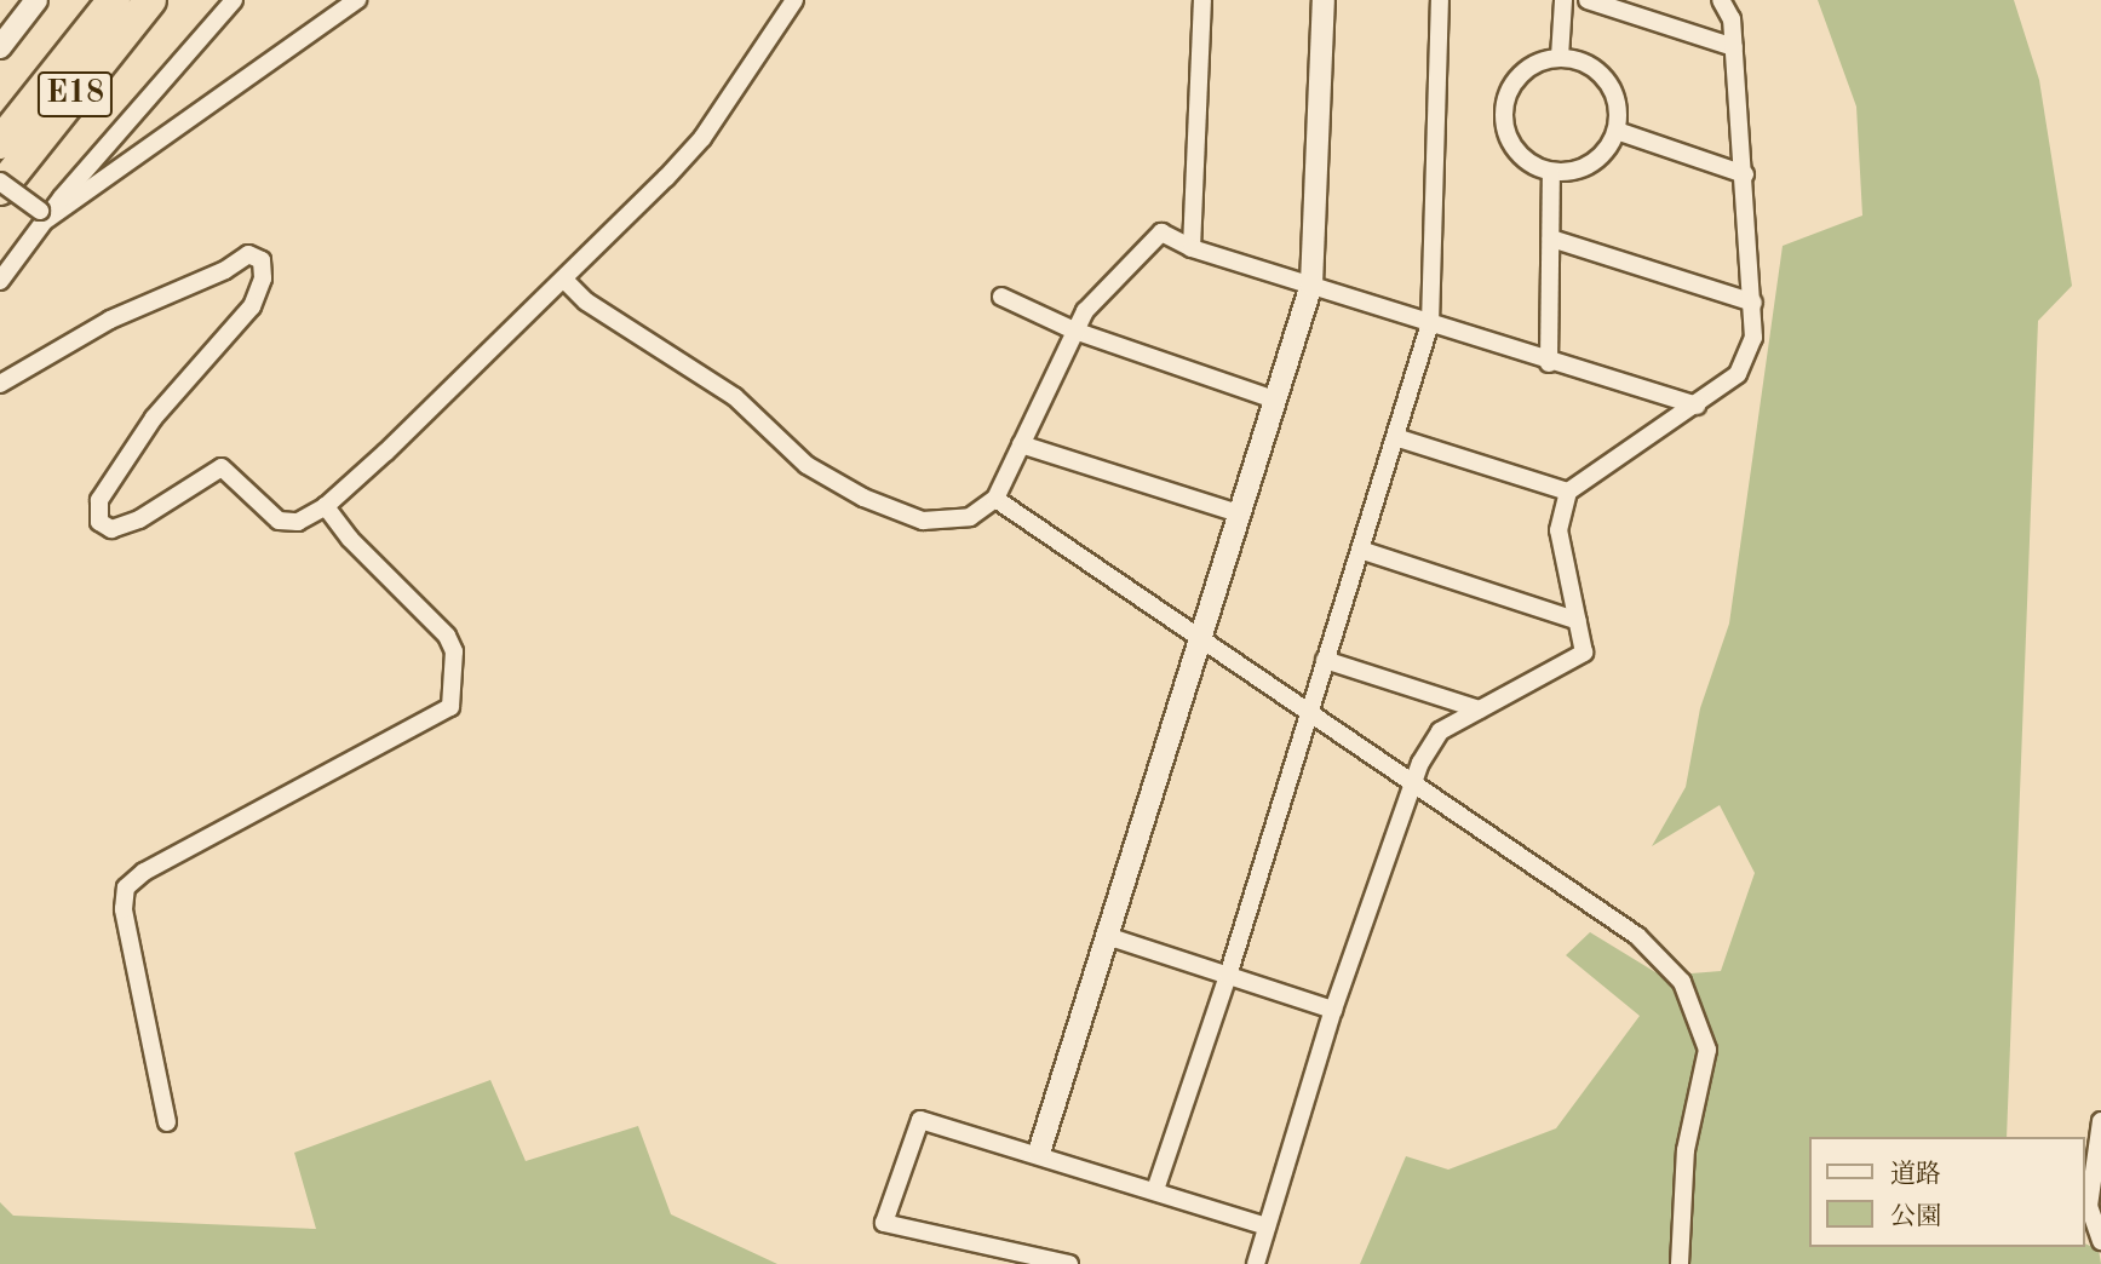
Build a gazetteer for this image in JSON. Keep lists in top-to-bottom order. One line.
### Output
{"streets":{"highway":["E18"]},"legend":["道路","公園"]}
